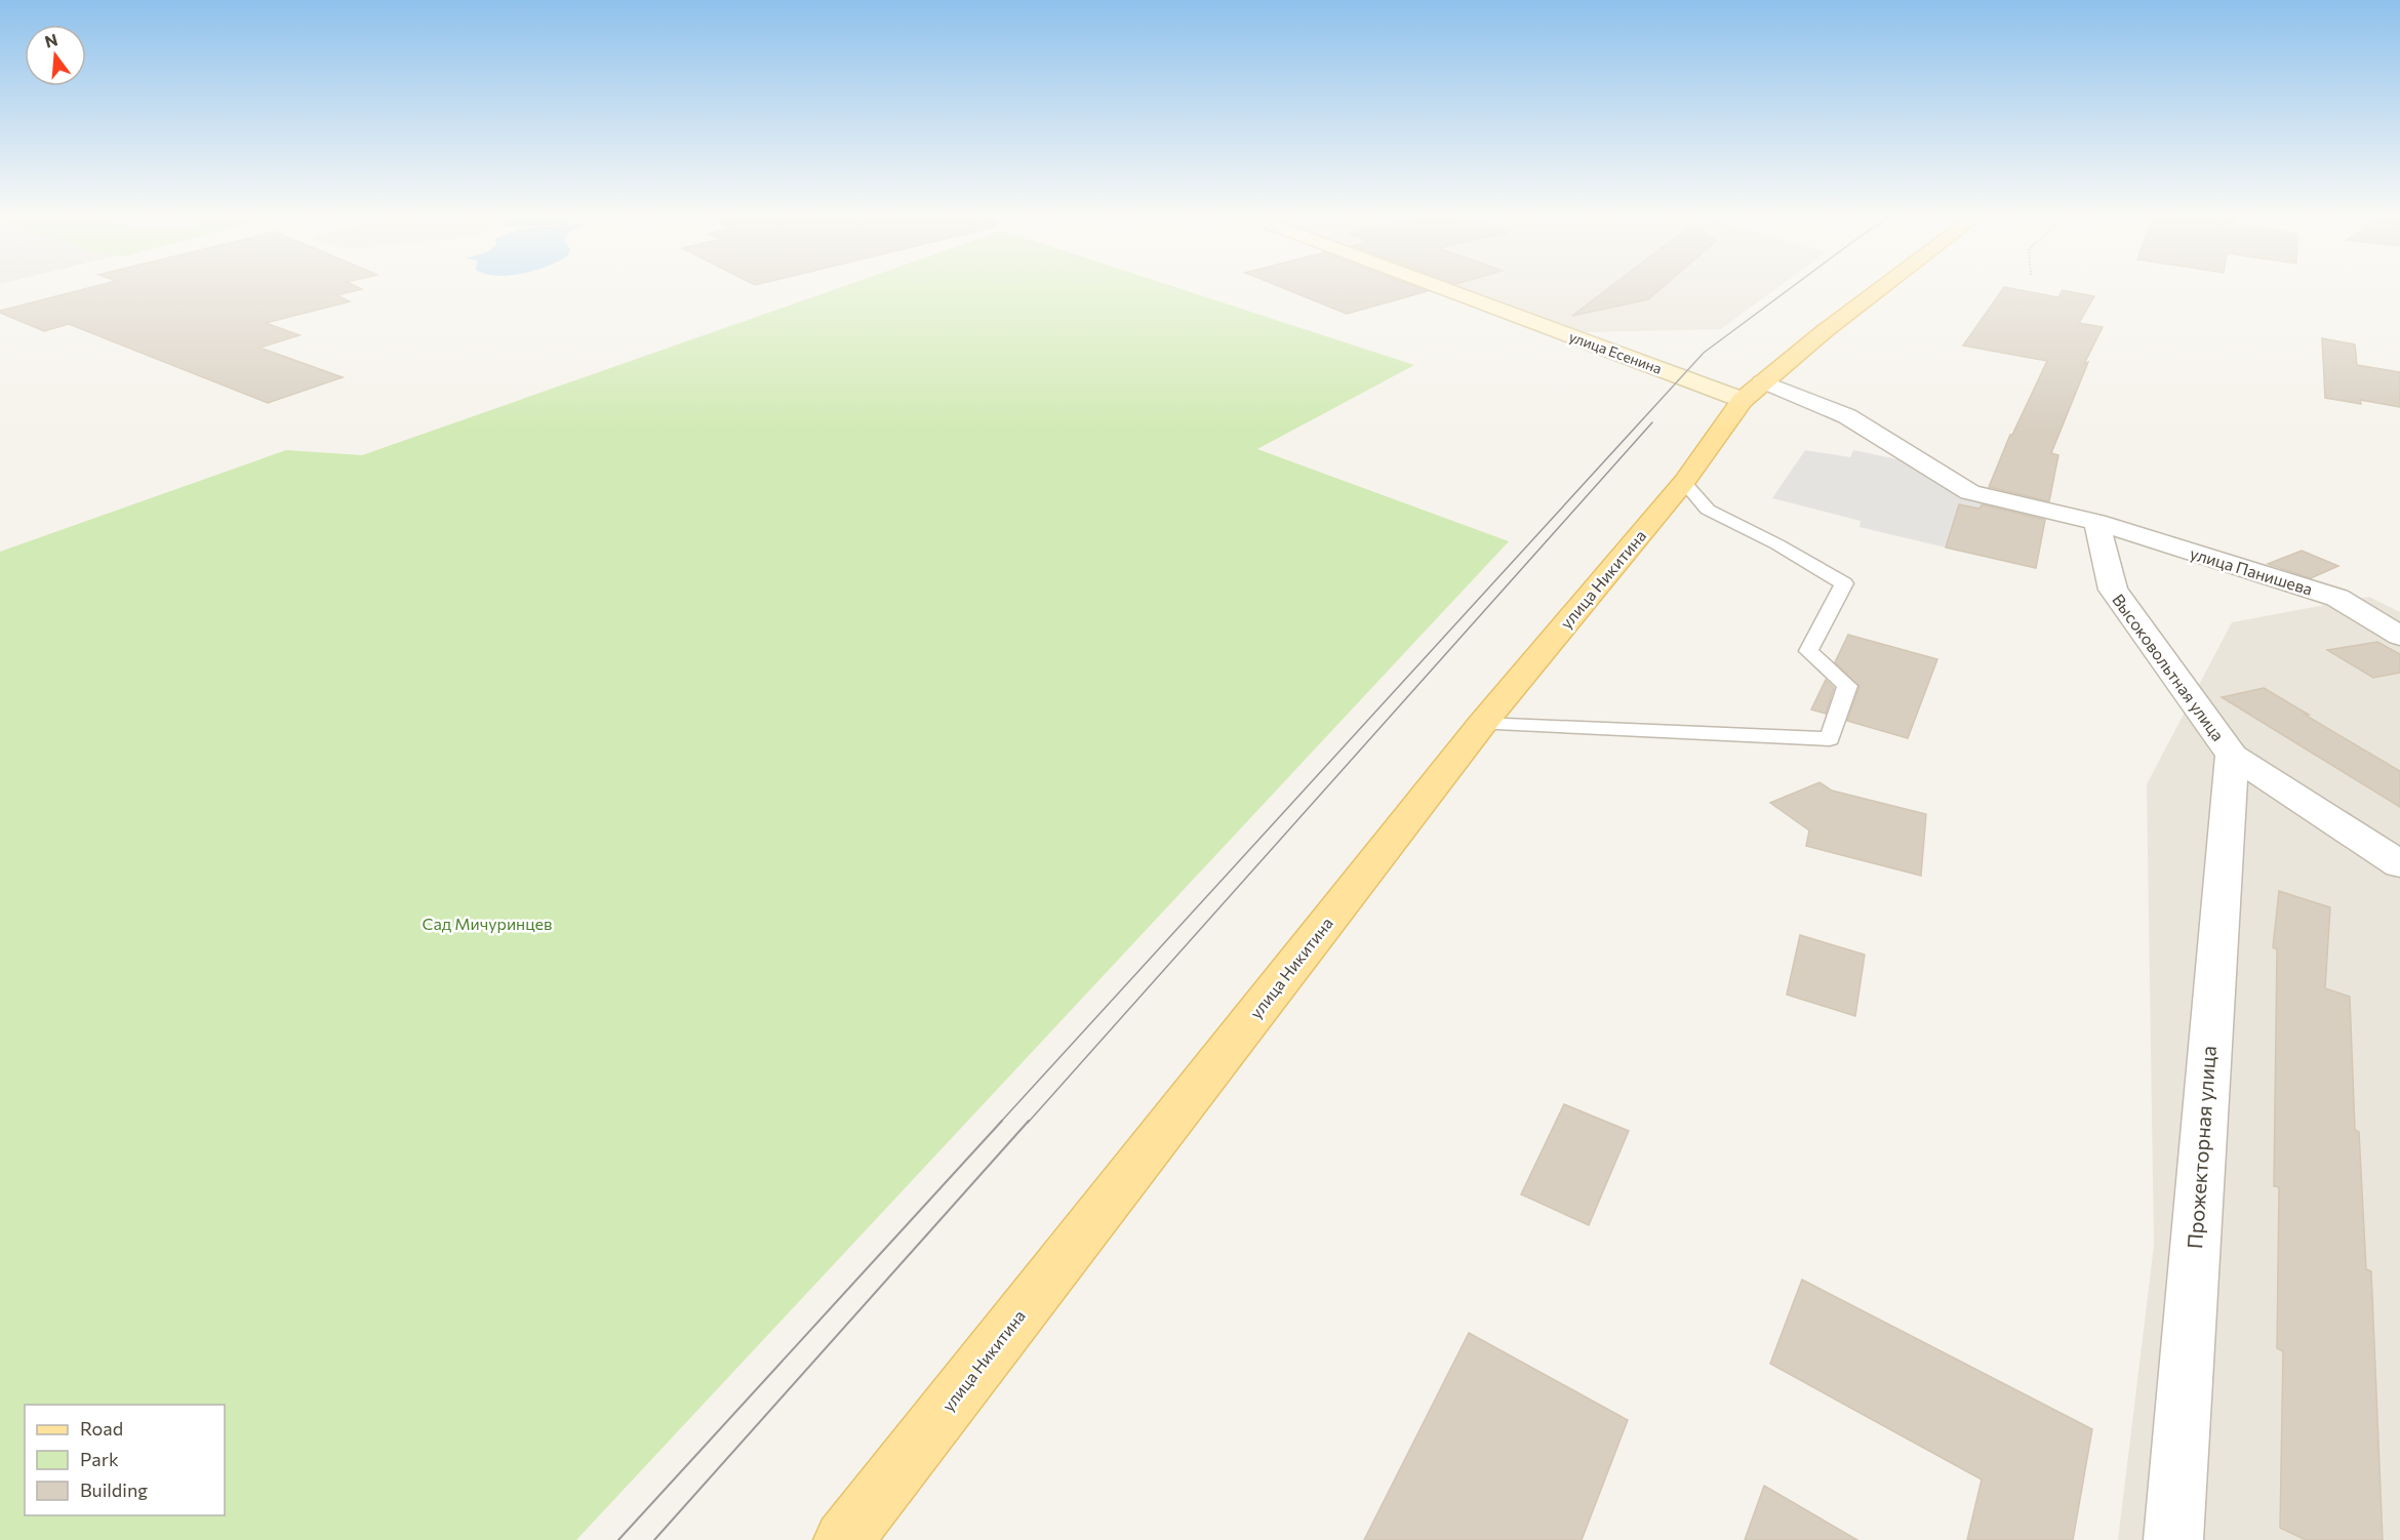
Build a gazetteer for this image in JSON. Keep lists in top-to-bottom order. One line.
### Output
{"streets":{"main road":["улица Никитина"],"street":["улица Есенина","улица Панишева","Высоковольтная улица","Прожекторная улица"]},"crossings":[["улица Есенина","улица Никитина"],["улица Панишева","Высоковольтная улица"],["Высоковольтная улица","Прожекторная улица"]],"parks":["Сад Мичуринцев"],"legend":["Road","Park","Building"],"north":"top"}
